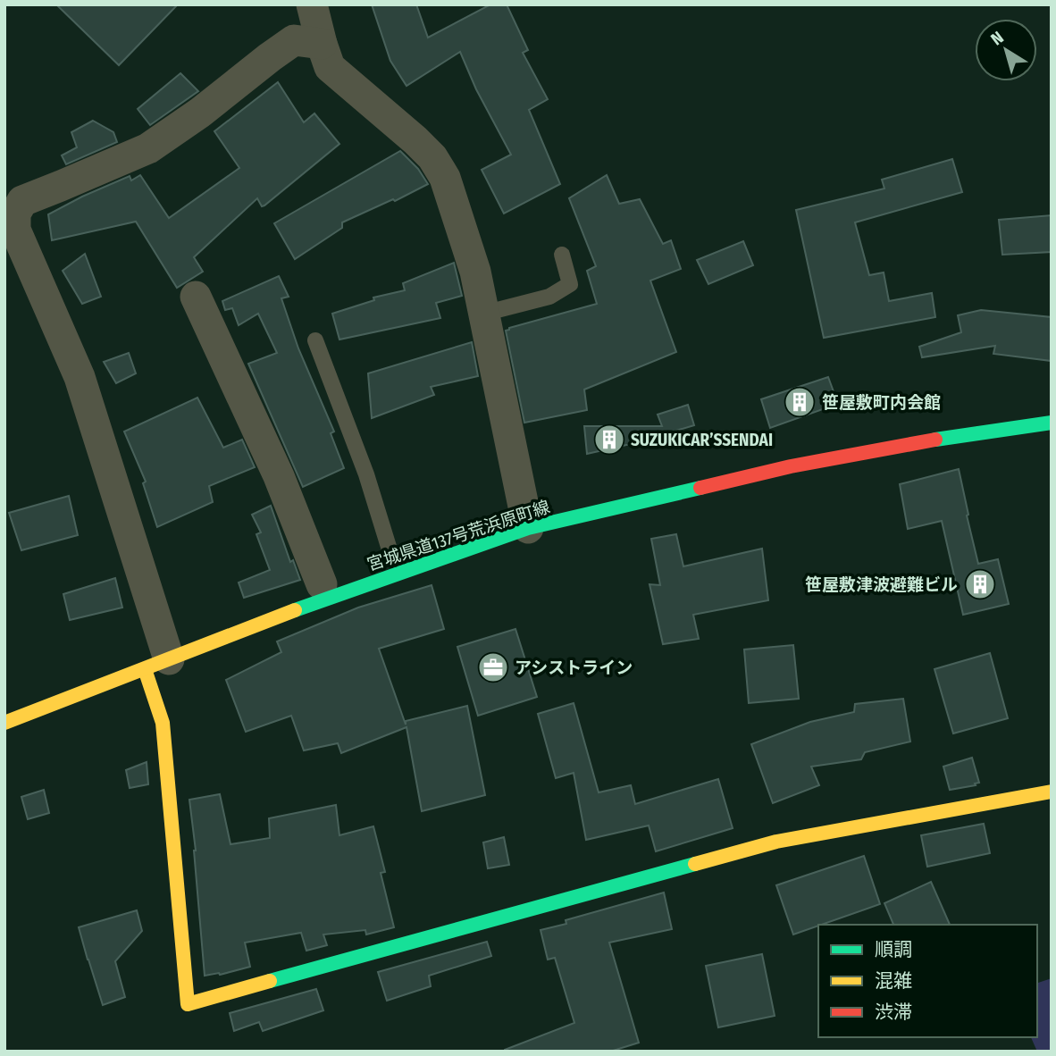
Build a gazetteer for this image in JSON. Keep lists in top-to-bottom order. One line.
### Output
{"streets":{"street":["宮城県道137号荒浜原町線"]},"places":{"building":["笹屋敷町内会館","SUZUKICAR’SSENDAI","笹屋敷津波避難ビル"],"office":["アシストライン"]},"legend":["順調","混雑","渋滞"],"north":"top left"}
